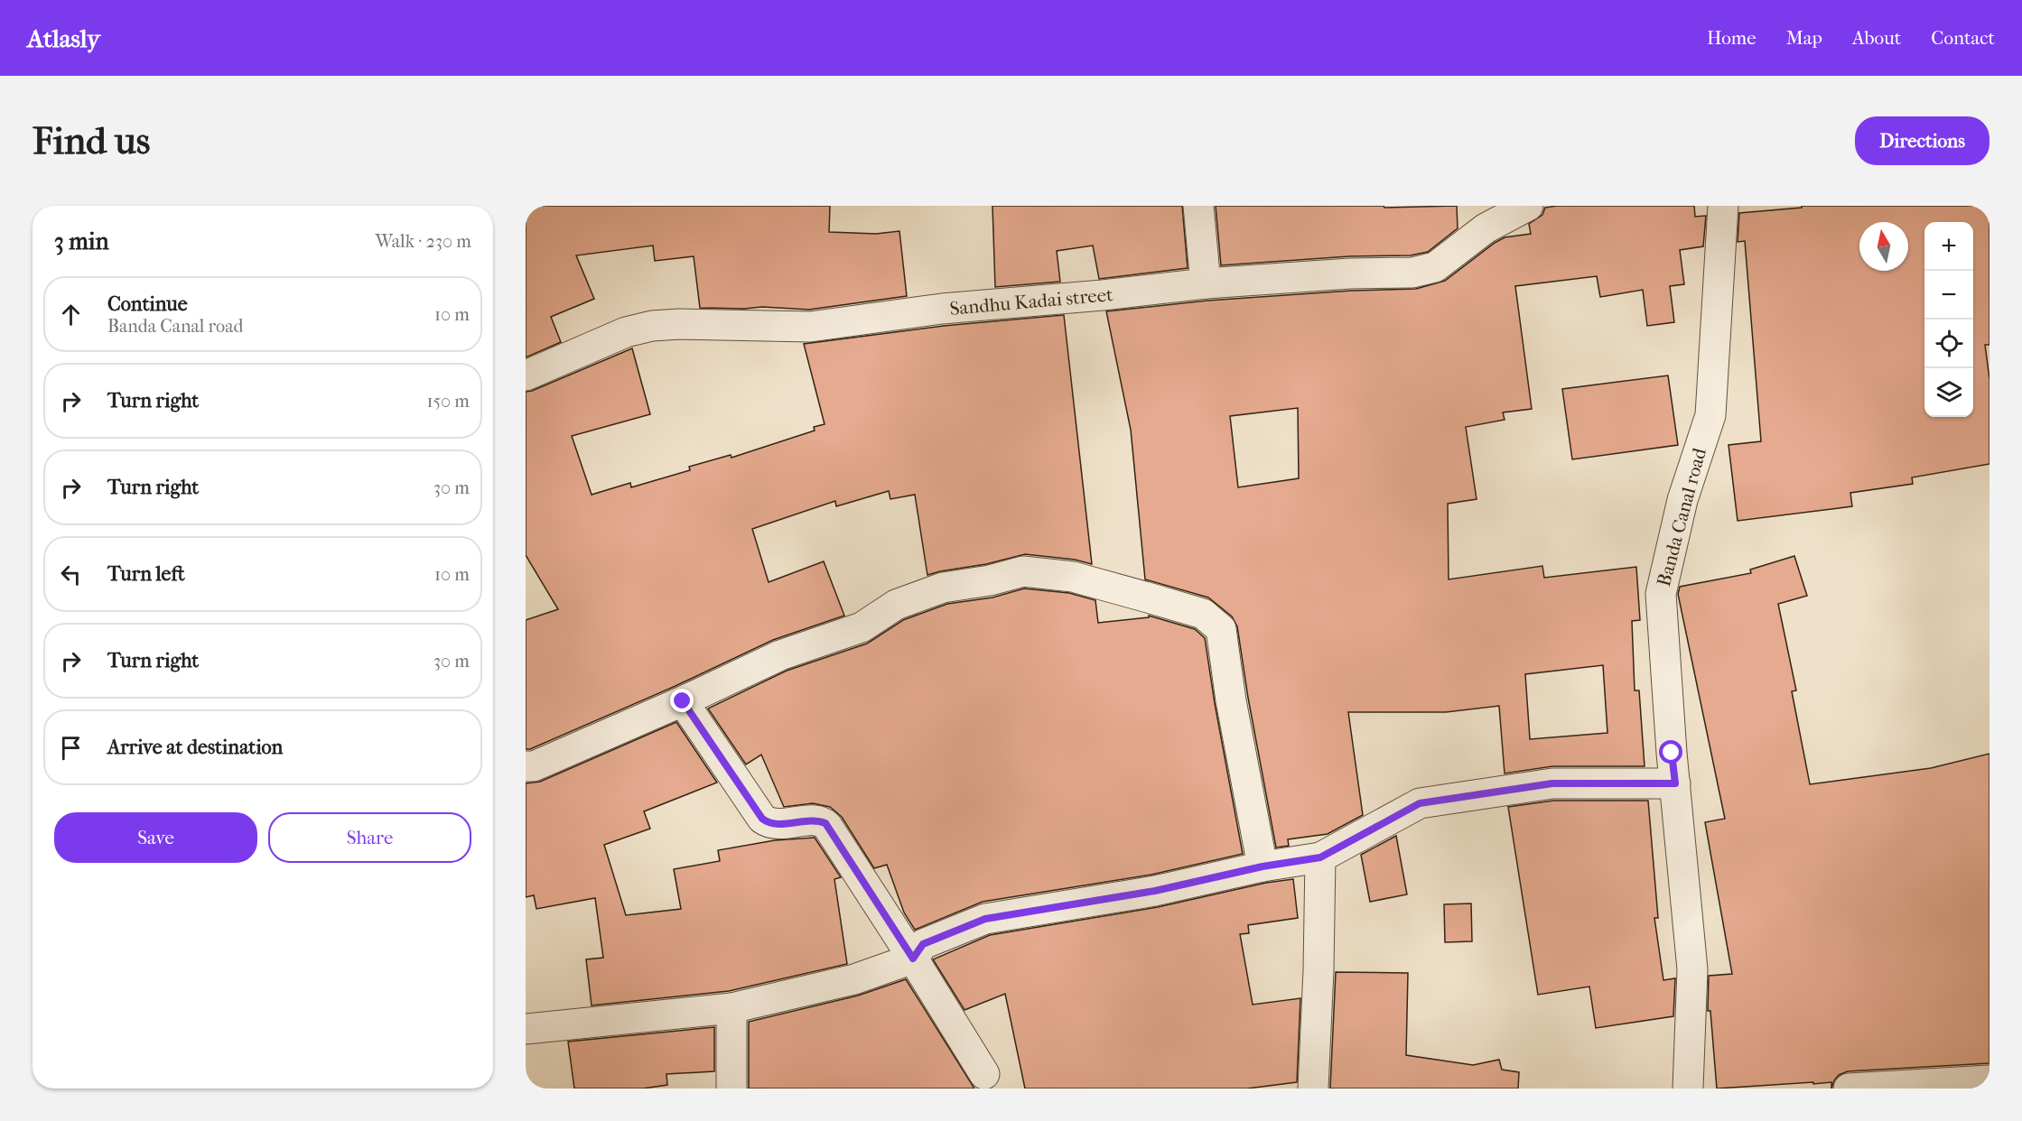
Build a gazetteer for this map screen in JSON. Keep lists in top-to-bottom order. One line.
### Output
{"streets":{"street":["Sandhu Kadai street","Banda Canal road"]},"north":"top","page":{"header":"Atlasly","nav":["Home","Map","About","Contact"],"buttons":["Directions",["Save","Share"]],"title":"Find us","heading":["3 min","Walk · 230 m"],"map_buttons":["+","−"],"list":[["Continue","Banda Canal road","10 m"],["Turn right","150 m"],["Turn right","30 m"],["Turn left","10 m"],["Turn right","30 m"],"Arrive at destination"]}}
